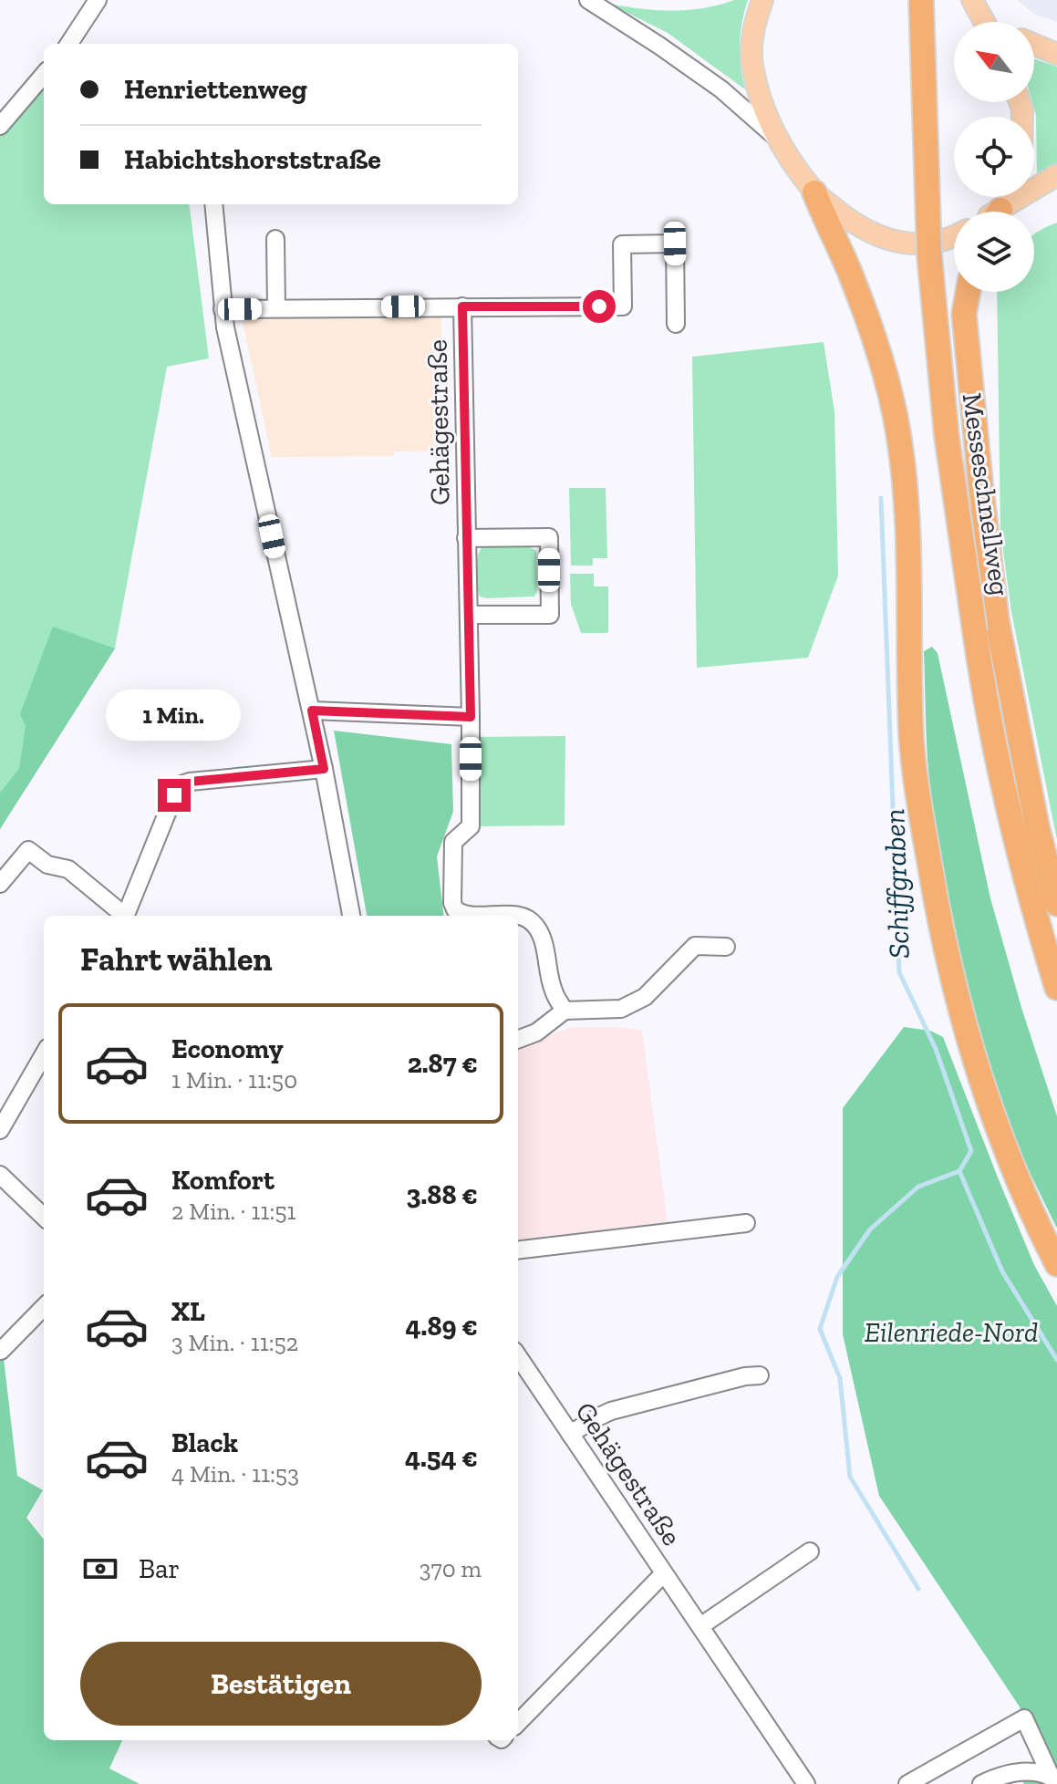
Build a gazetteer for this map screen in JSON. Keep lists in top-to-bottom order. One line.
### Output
{"streets":{"highway":["Messeschnellweg"],"street":["Gehägestraße"]},"water":["Schiffgraben"],"parks":["Eilenriede-Nord"],"north":"top left","page":{"banner":["Henriettenweg","Habichtshorststraße"],"bubble":"1 Min.","heading":"Fahrt wählen","list":[{"name":"Economy","note":"1 Min. · 11:50","value":"2.87 €"},{"name":"Komfort","note":"2 Min. · 11:51","value":"3.88 €"},{"name":"XL","note":"3 Min. · 11:52","value":"4.89 €"},{"name":"Black","note":"4 Min. · 11:53","value":"4.54 €"}],"pay":["Bar","370 m"],"buttons":"Bestätigen"}}
